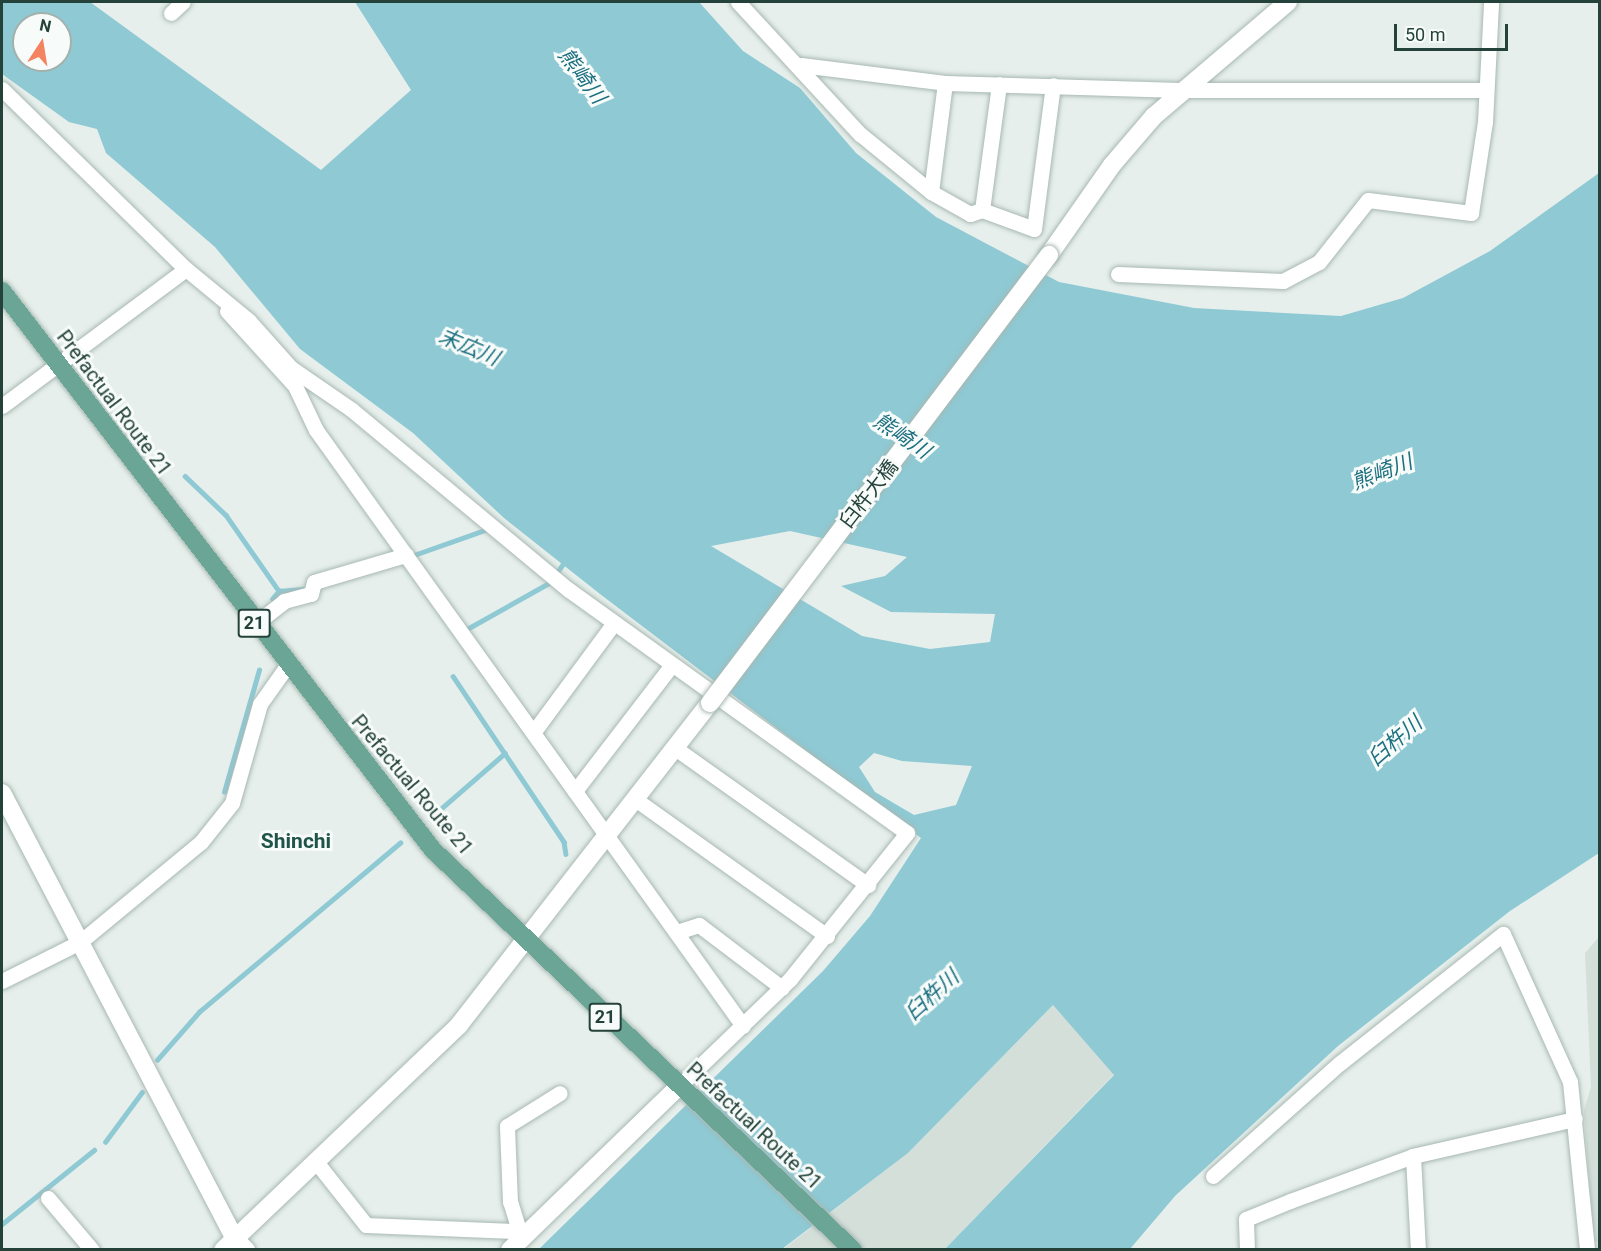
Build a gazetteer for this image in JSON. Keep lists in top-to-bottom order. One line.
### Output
{"streets":{"main road":["Prefactual Route 21","21"],"street":["臼杵大橋"]},"crossings":[["Prefactual Route 21","臼杵大橋"]],"districts":["Shinchi"],"water":["熊崎川","末広川","臼杵川"],"scale_bar":"50 m","north":"top"}
